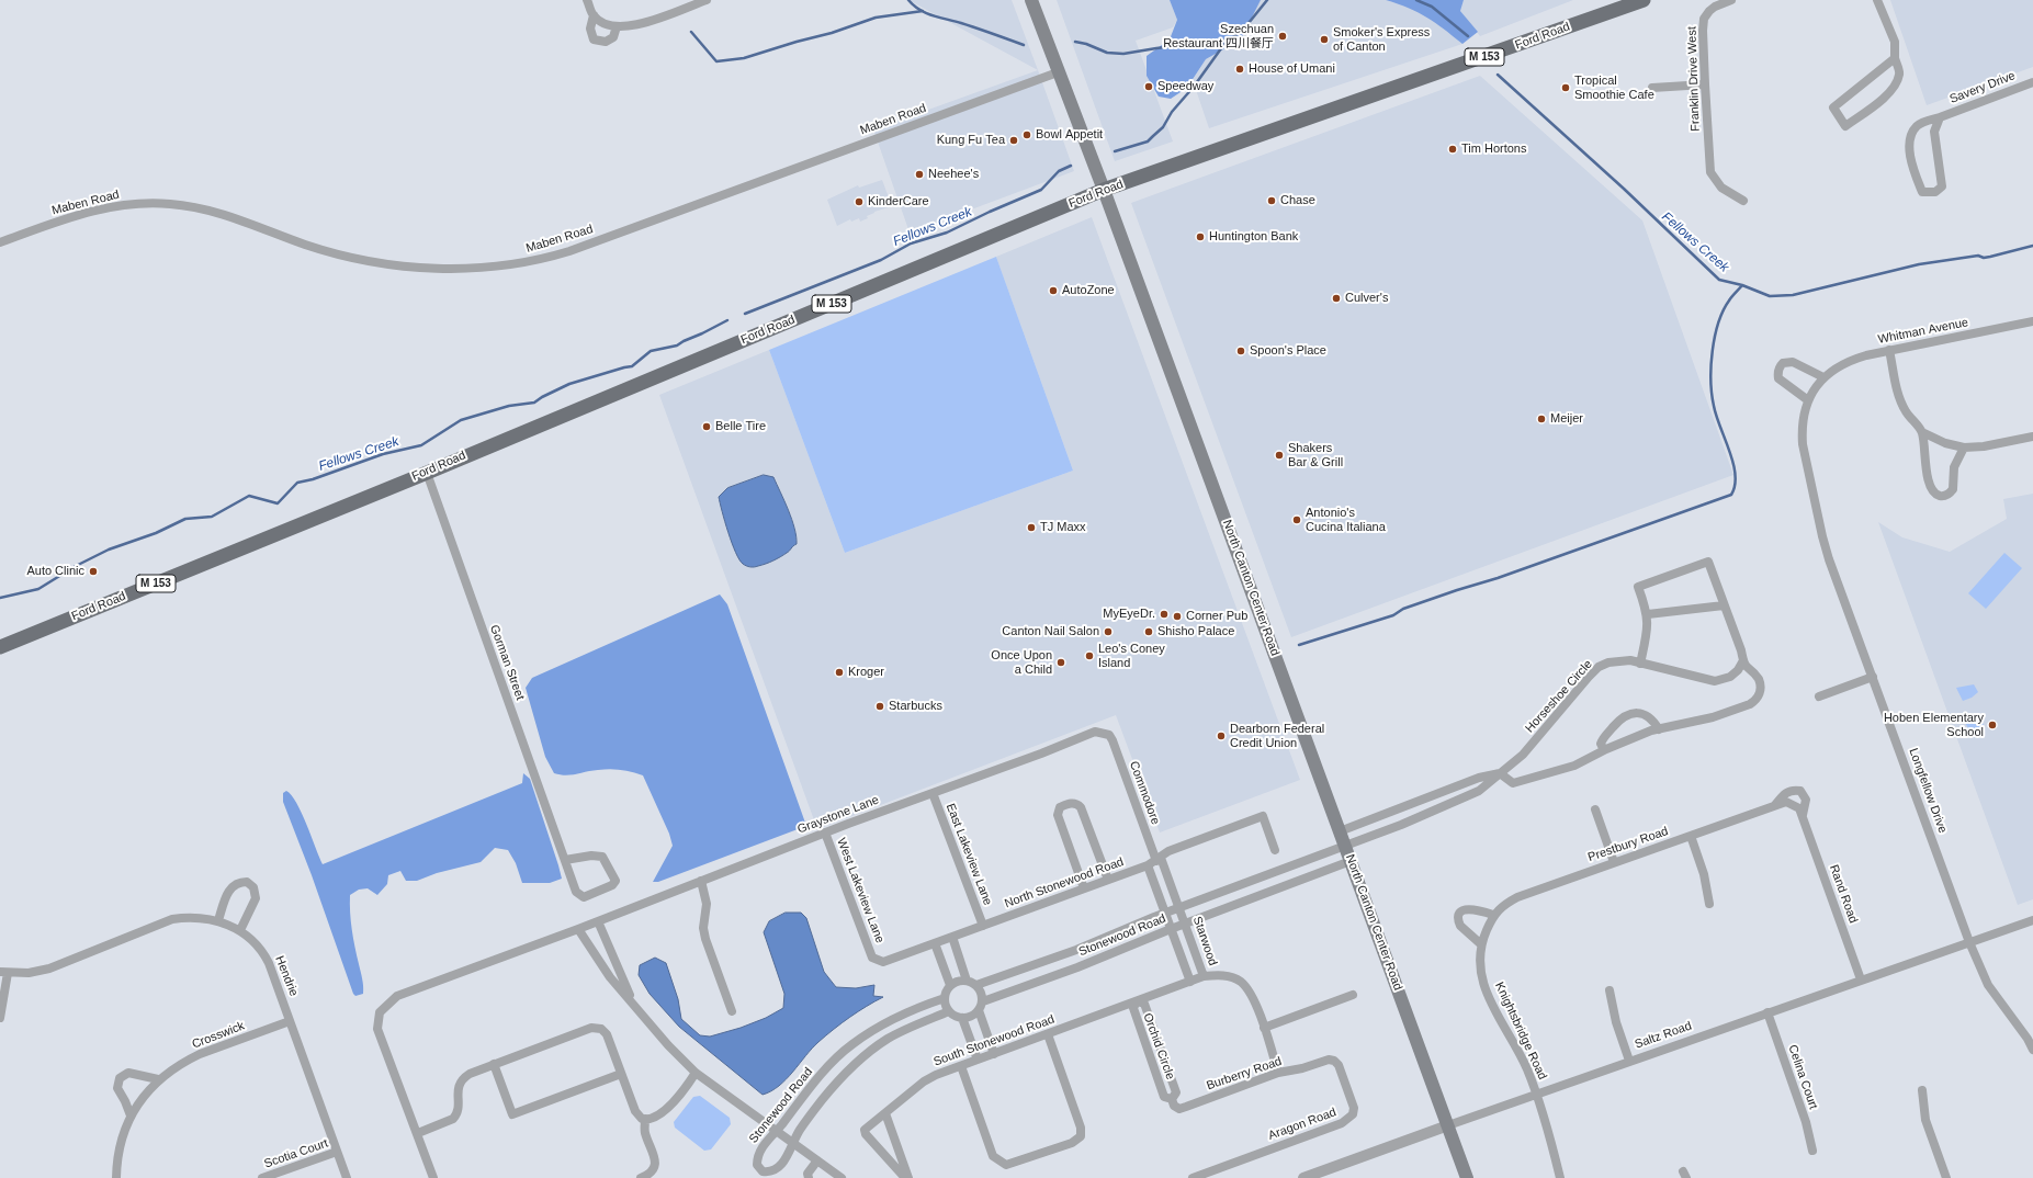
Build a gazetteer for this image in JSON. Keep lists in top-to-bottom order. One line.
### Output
{"streets":{"main road":["Ford Road","M 153","North Canton Center Road"],"street":["Franklin Drive West","Savery Drive","Maben Road","Whitman Avenue","Gorman Street","Horseshoe Circle","Longfellow Drive","Commodore","Graystone Lane","Prestbury Road","East Lakeview Lane","North Stonewood Road","West Lakeview Lane","Rand Road","Stonewood Road","Starwood","Hendrie","Knightsbridge Road","Crosswick","Saltz Road","South Stonewood Road","Orchid Circle","Burberry Road","Celina Court","Aragon Road","Scotia Court"]},"crossings":[["Ford Road","North Canton Center Road"],["Ford Road","Gorman Street"],["Maben Road","North Canton Center Road"],["Whitman Avenue","Longfellow Drive"],["North Canton Center Road","Horseshoe Circle"],["North Canton Center Road","Stonewood Road"],["North Canton Center Road","Saltz Road"],["Horseshoe Circle","Stonewood Road"],["Longfellow Drive","Saltz Road"],["Commodore","Graystone Lane"],["Commodore","North Stonewood Road"],["Commodore","Starwood"],["Graystone Lane","East Lakeview Lane"],["Graystone Lane","West Lakeview Lane"],["Prestbury Road","Rand Road"],["Prestbury Road","Knightsbridge Road"],["East Lakeview Lane","North Stonewood Road"],["North Stonewood Road","West Lakeview Lane"],["North Stonewood Road","Starwood"],["Rand Road","Saltz Road"],["Stonewood Road","Starwood"],["Starwood","South Stonewood Road"],["Starwood","Burberry Road"],["Hendrie","Crosswick"],["Hendrie","Scotia Court"],["Knightsbridge Road","Saltz Road"],["Saltz Road","Celina Court"],["South Stonewood Road","Orchid Circle"],["Orchid Circle","Burberry Road"],["Burberry Road","Aragon Road"]],"water":["Fellows Creek"],"places":["Szechuan Restaurant 四川餐厅","Smoker's Express of Canton","House of Umani","Speedway","Tropical Smoothie Cafe","Bowl Appetit","Kung Fu Tea","Tim Hortons","Neehee's","Chase","KinderCare","Huntington Bank","AutoZone","Culver's","Spoon's Place","Meijer","Belle Tire","Shakers Bar & Grill","Antonio's Cucina Italiana","TJ Maxx","Auto Clinic","MyEyeDr.","Corner Pub","Canton Nail Salon","Shisho Palace","Leo's Coney Island","Once Upon a Child","Kroger","Starbucks","Hoben Elementary School","Dearborn Federal Credit Union"]}
